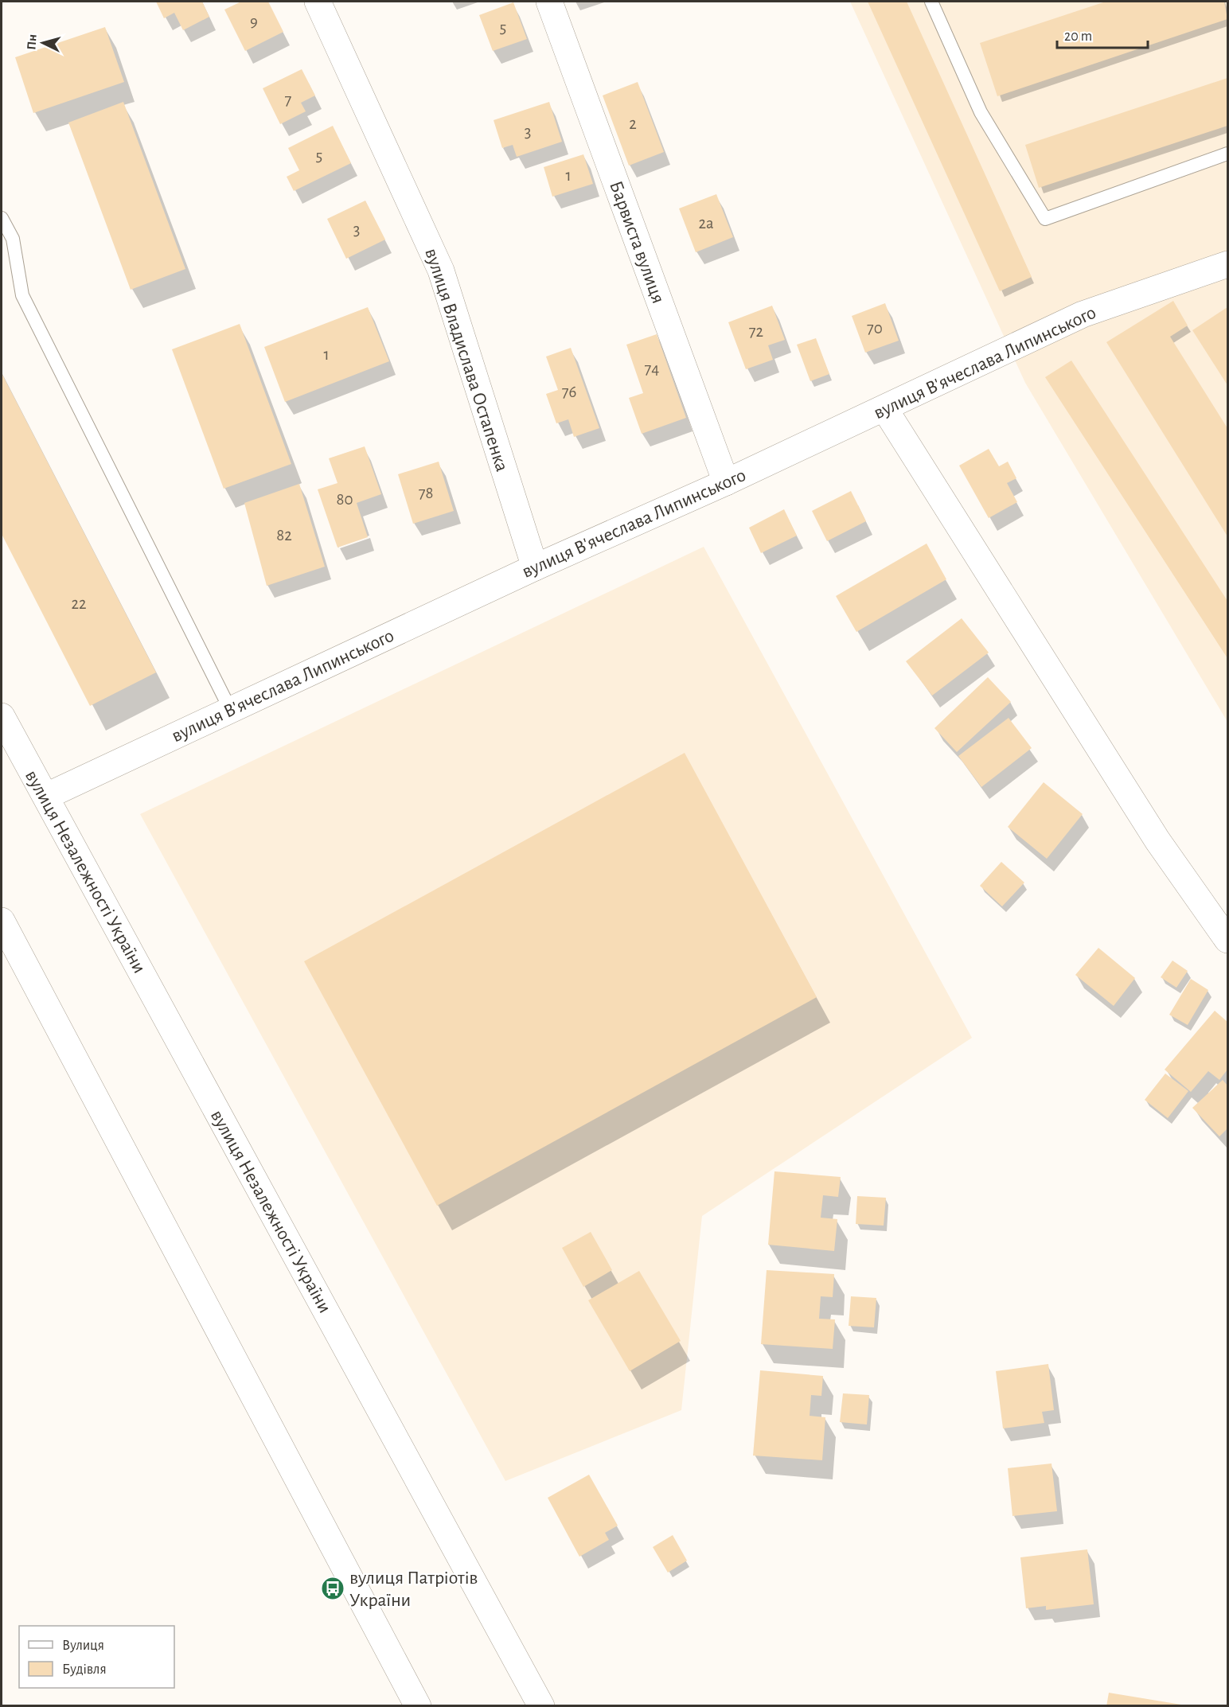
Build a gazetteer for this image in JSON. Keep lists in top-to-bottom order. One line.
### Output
{"streets":{"street":["Барвиста вулиця","вулиця Владислава Остапенка","вулиця В'ячеслава Липинського","вулиця Незалежності України"]},"crossings":[["Барвиста вулиця","вулиця В'ячеслава Липинського"],["вулиця Владислава Остапенка","вулиця В'ячеслава Липинського"],["вулиця В'ячеслава Липинського","вулиця Незалежності України"]],"places":{"bus stop":["вулиця Патріотів України"]},"house_numbers":["9","5","7","2","3","5","1","2а","3","70","72","1","74","76","78","80","82","22"],"legend":["Вулиця","Будівля"],"scale_bar":"20 m","north":"left"}
